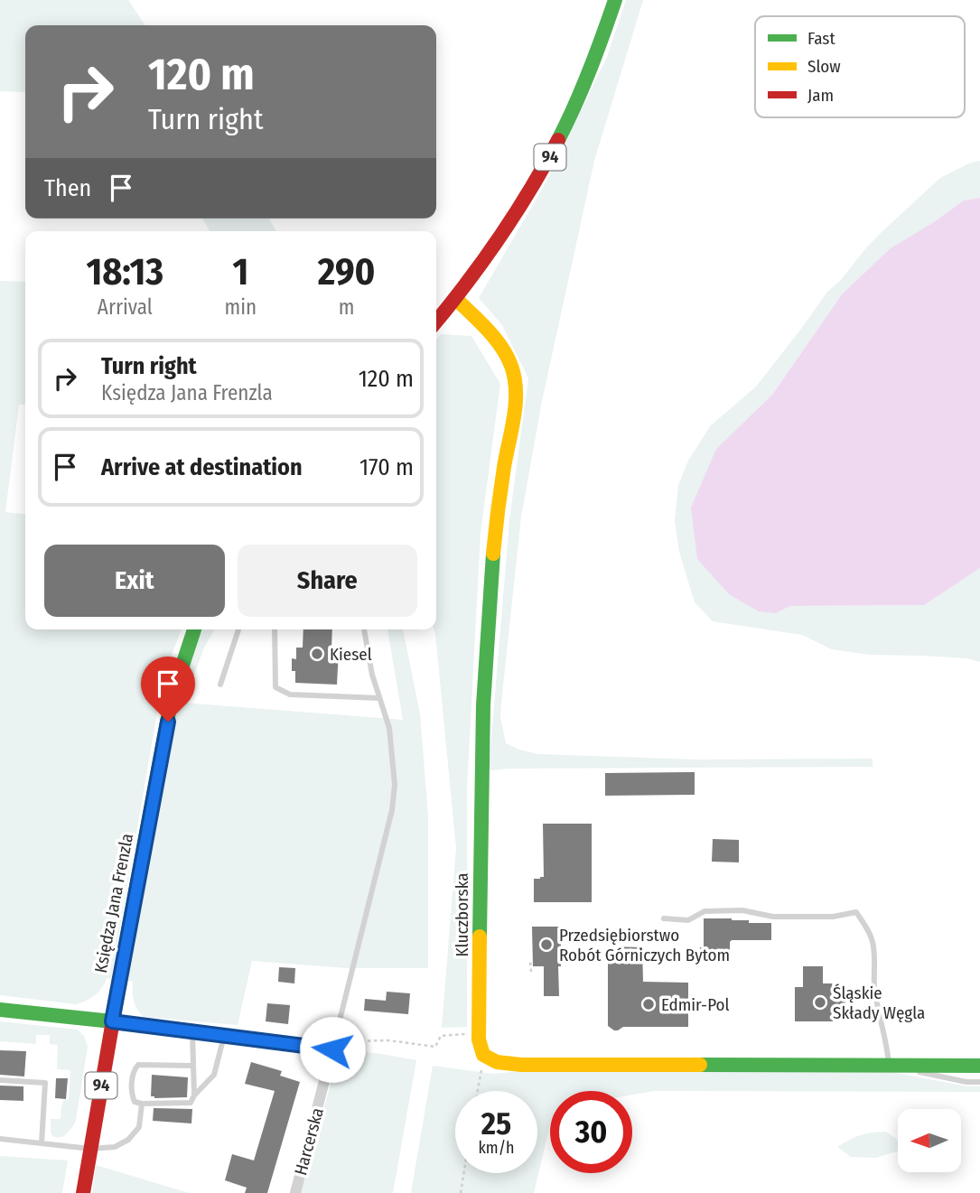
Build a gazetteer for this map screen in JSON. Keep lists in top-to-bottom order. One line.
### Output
{"streets":{"street":["94","Księdza Jana Frenzla","Kluczborska","Harcerska"]},"crossings":[["94","Kluczborska"]],"places":["Kiesel","Przedsiębiorstwo Robót Górniczych Bytom","Śląskie Składy Węgla","Edmir-Pol"],"legend":["Fast","Slow","Jam"],"north":"left","page":{"turn":["120 m","Turn right"],"then":"Then","eta":["18:13","Arrival","1","min","290","m"],"list":[{"name":"Turn right","note":"Księdza Jana Frenzla","value":"120 m"},{"name":"Arrive at destination","value":"170 m"}],"buttons":["Exit","Share"],"speed":"25 km/h","limit":"30"}}
